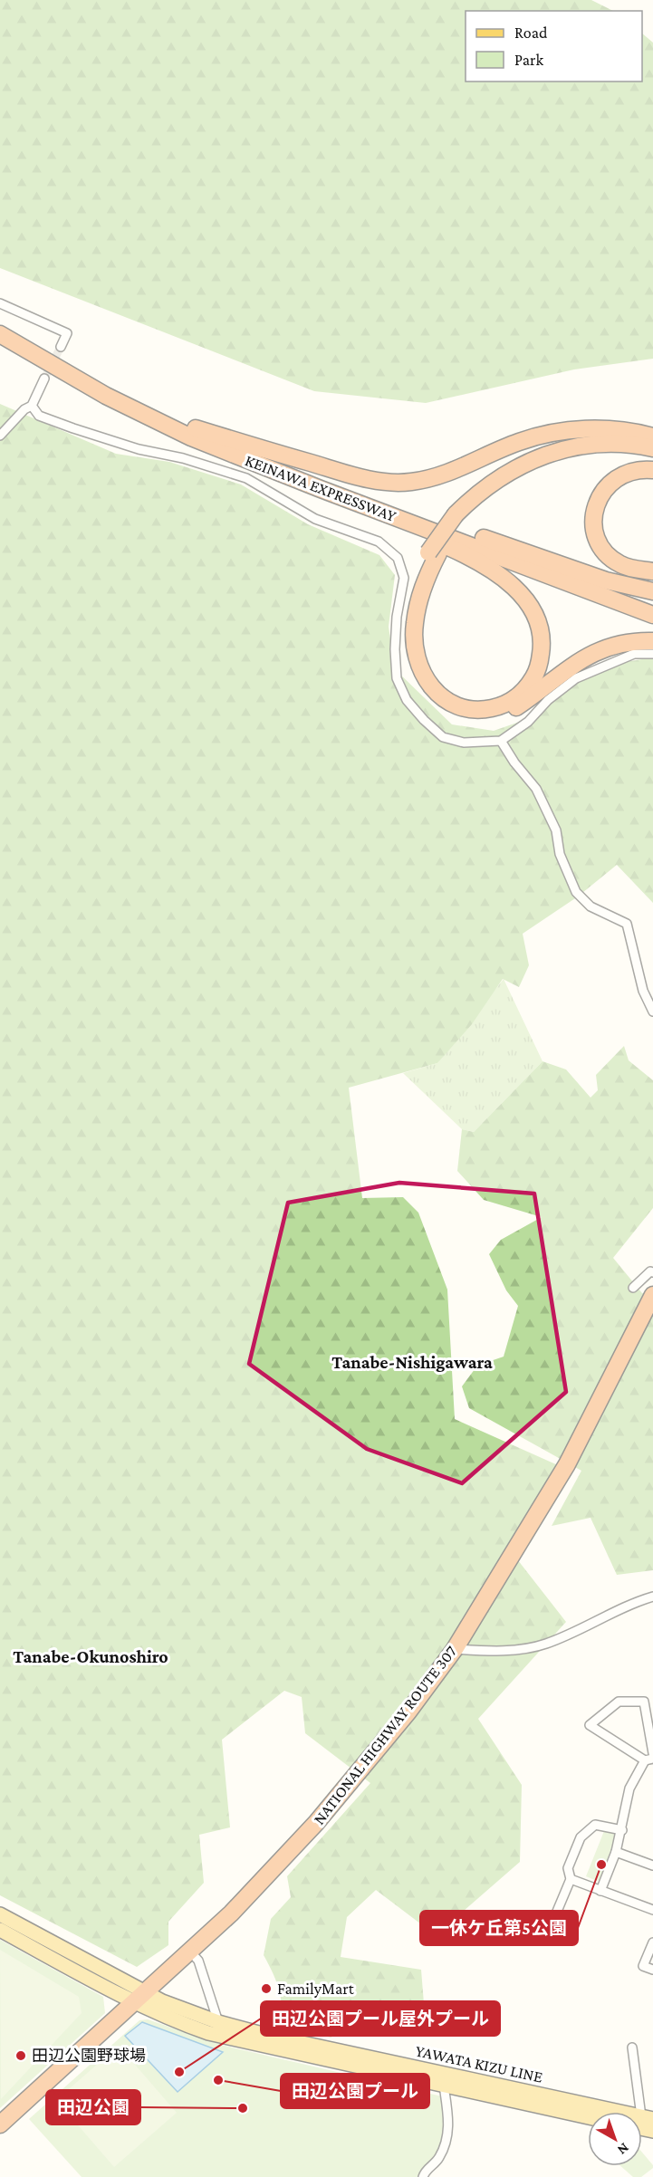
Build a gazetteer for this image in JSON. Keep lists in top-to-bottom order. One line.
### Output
{"streets":{"highway":["KEINAWA EXPRESSWAY","NATIONAL HIGHWAY ROUTE 307"],"main road":["YAWATA KIZU LINE"]},"crossings":[["NATIONAL HIGHWAY ROUTE 307","YAWATA KIZU LINE"]],"districts":["Tanabe-Nishigawara","Tanabe-Okunoshiro"],"places":["一休ケ丘第5公園","FamilyMart","田辺公園野球場","田辺公園プール屋外プール","田辺公園プール","田辺公園"],"legend":["Road","Park"],"north":"bottom right"}
